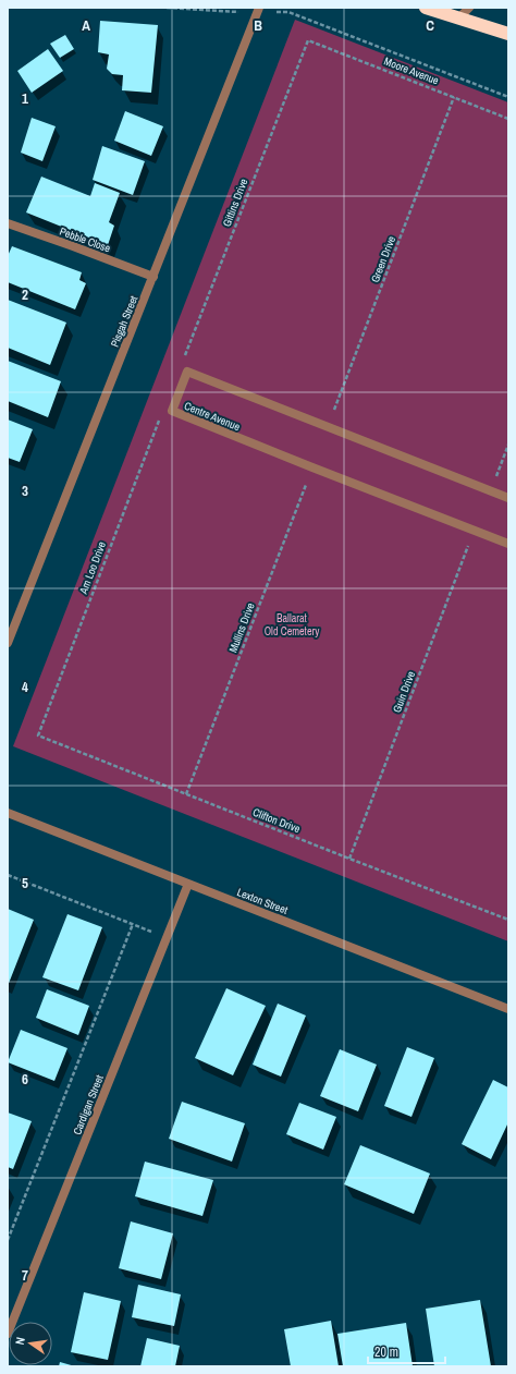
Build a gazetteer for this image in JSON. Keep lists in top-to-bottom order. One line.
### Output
{"streets":{"street":["Pebble Close","Pisgah Street","Centre Avenue","Lexton Street","Cardigan Street"],"path":["Moore Avenue","Gittins Drive","Green Drive","Am Loo Drive","Mullins Drive","Guin Drive","Clifton Drive"]},"crossings":[["Moore Avenue","Gittins Drive"],["Moore Avenue","Green Drive"],["Gittins Drive","Centre Avenue"],["Pebble Close","Pisgah Street"],["Centre Avenue","Am Loo Drive"],["Centre Avenue","Mullins Drive"],["Centre Avenue","Guin Drive"],["Am Loo Drive","Clifton Drive"],["Mullins Drive","Clifton Drive"],["Guin Drive","Clifton Drive"],["Lexton Street","Cardigan Street"]],"parks":["Ballarat Old Cemetery"],"scale_bar":"20 m","north":"left","grid":{"columns":["A","B","C"],"rows":["1","2","3","4","5","6","7"]}}
